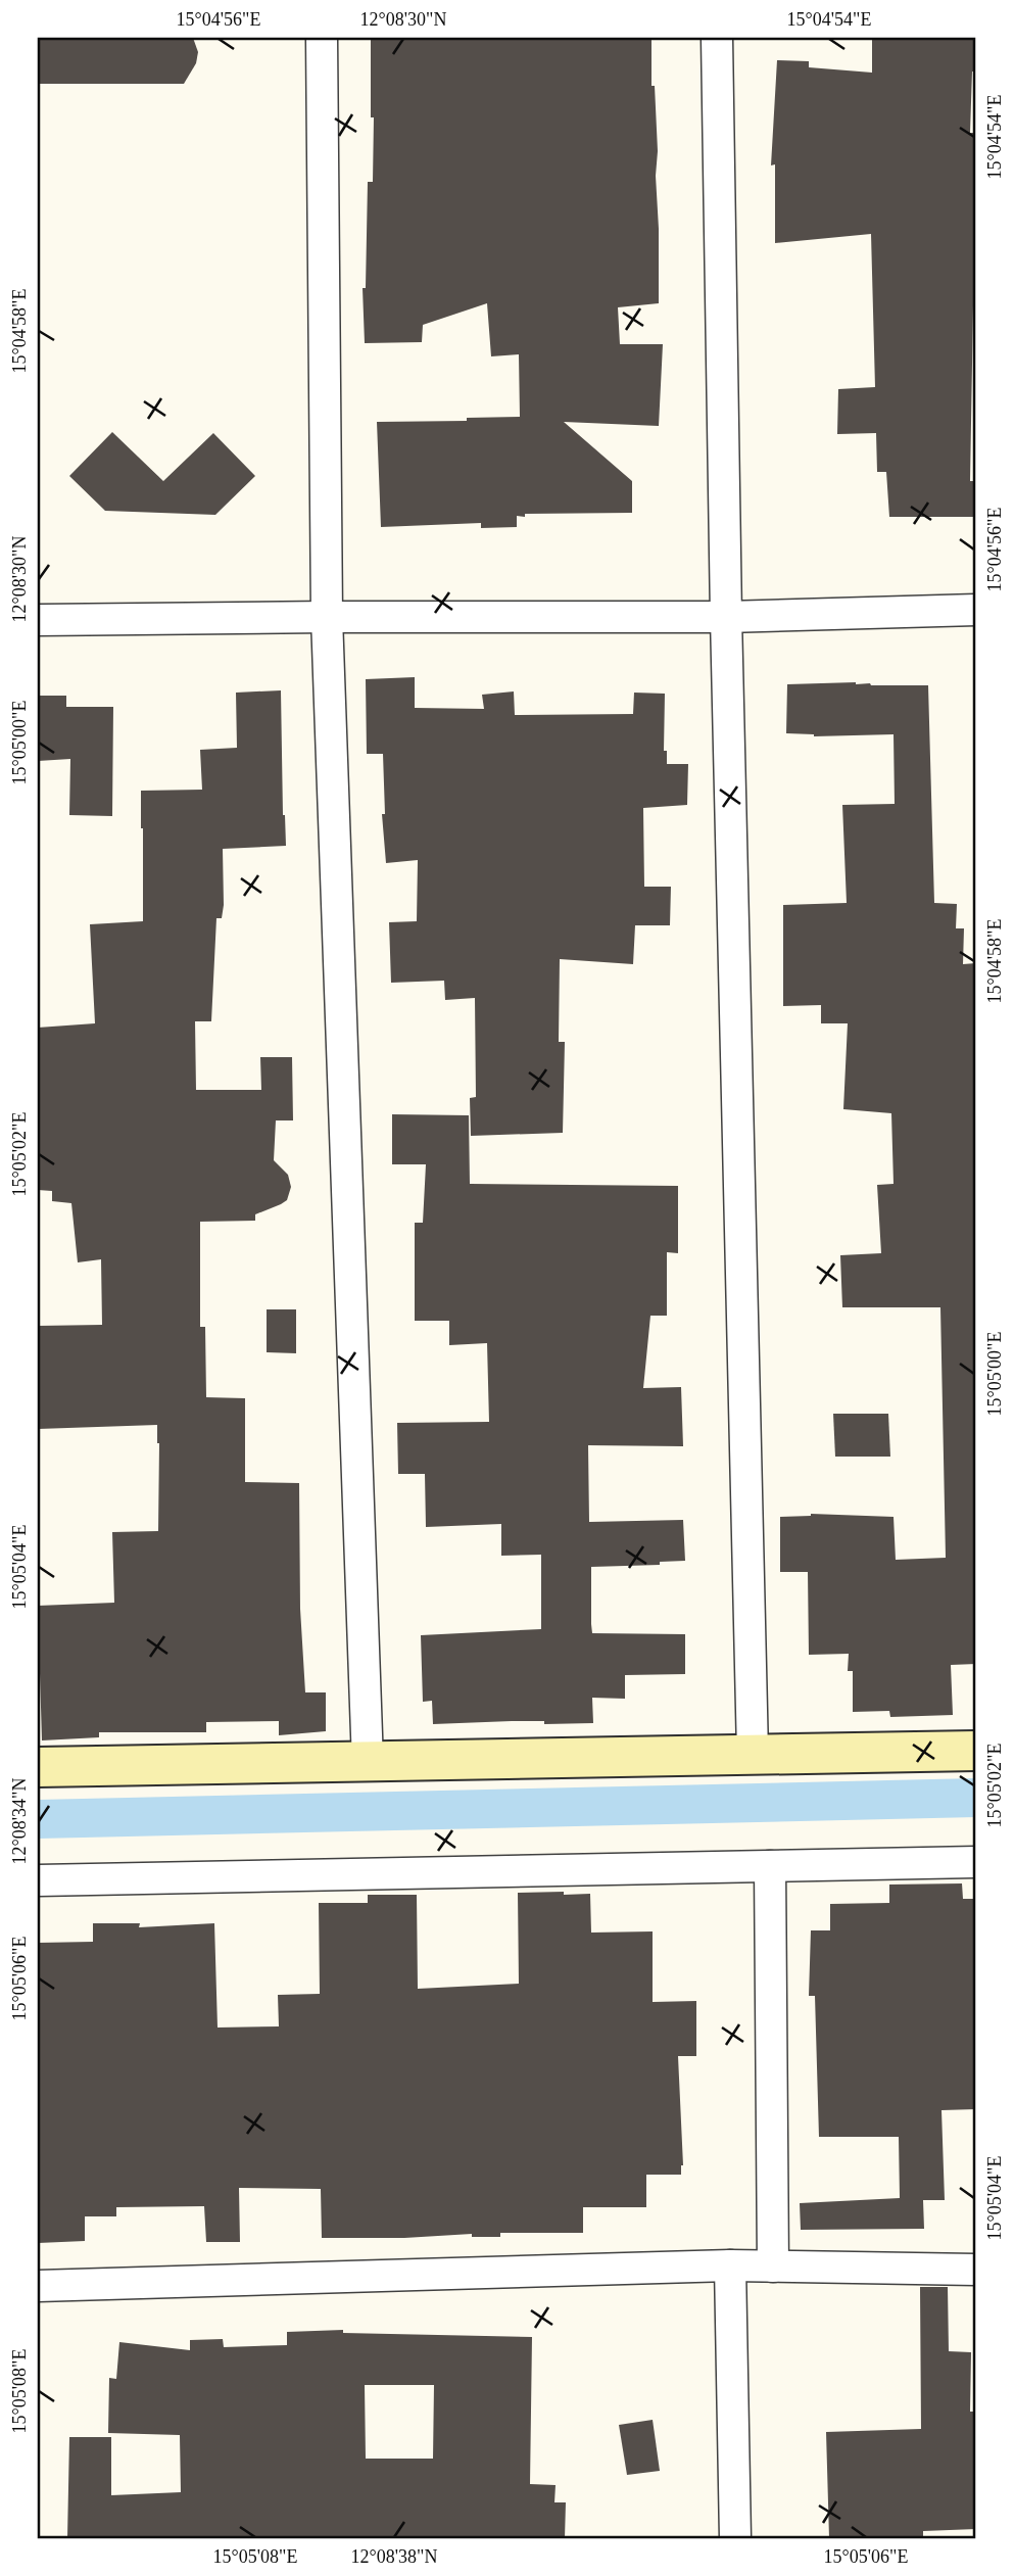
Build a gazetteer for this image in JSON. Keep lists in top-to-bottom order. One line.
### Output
{"coordinates":["15°04'56\"E","12°08'30\"N","15°04'54\"E","15°04'58\"E","15°05'00\"E","15°05'02\"E","15°05'04\"E","12°08'34\"N","15°05'06\"E","15°05'08\"E","12°08'38\"N"]}
